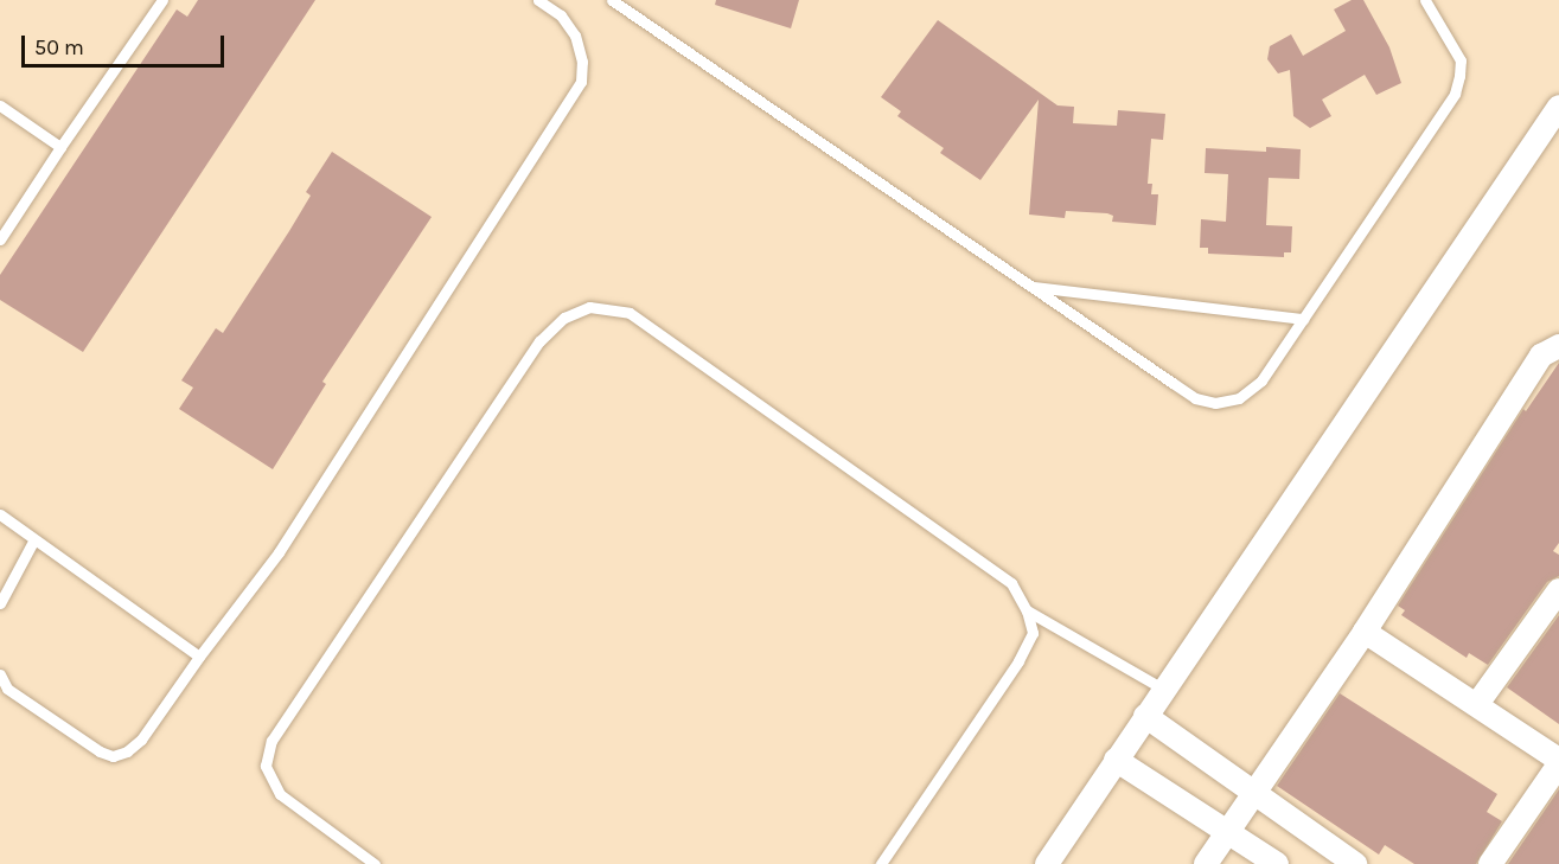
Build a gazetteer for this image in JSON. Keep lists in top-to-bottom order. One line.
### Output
{"scale_bar":"50 m"}
